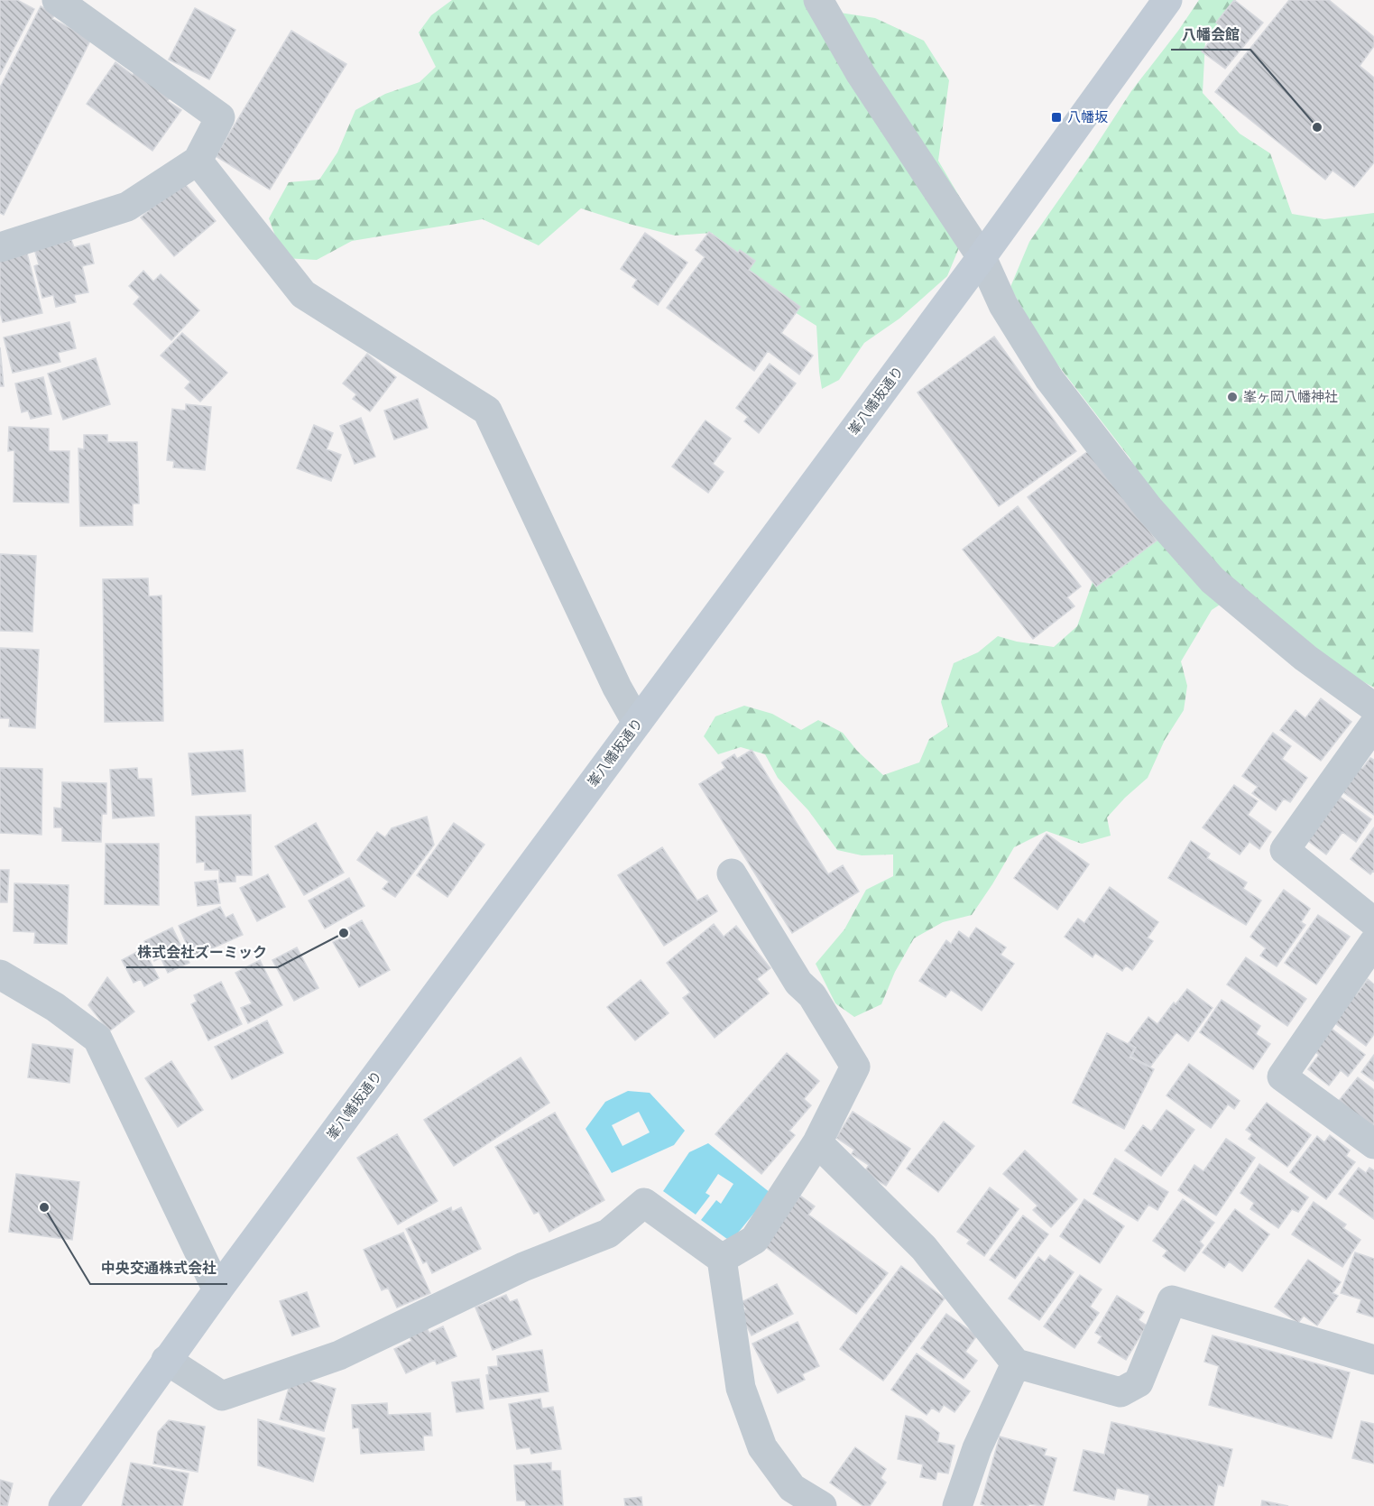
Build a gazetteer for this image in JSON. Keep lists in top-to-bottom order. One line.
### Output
{"streets":{"street":["峯八幡坂通り"]},"places":{"transit":["八幡坂"],"other":["八幡会館","峯ヶ岡八幡神社","株式会社ズーミック","中央交通株式会社"]}}
